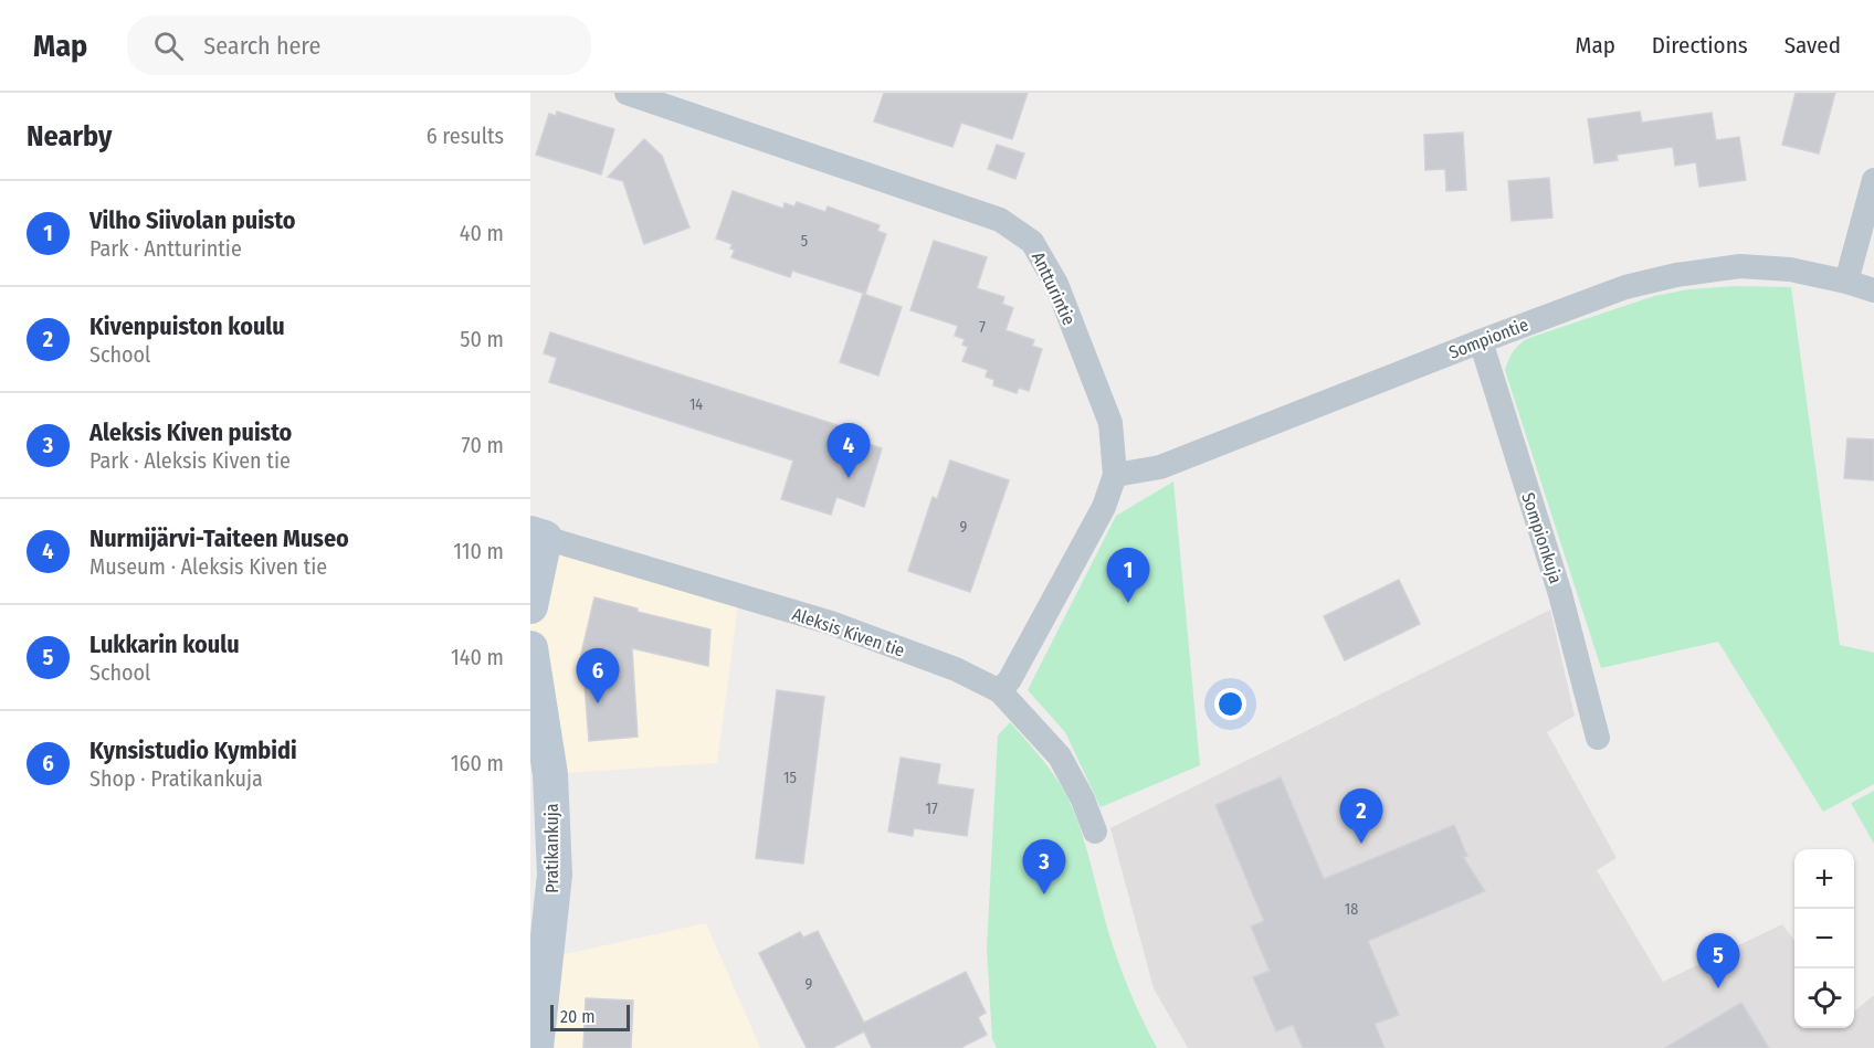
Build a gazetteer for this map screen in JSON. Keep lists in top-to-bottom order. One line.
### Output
{"streets":{"street":["Antturintie","Sompiontie","Sompionkuja","Aleksis Kiven tie","Pratikankuja"]},"crossings":[["Antturintie","Sompiontie"],["Antturintie","Aleksis Kiven tie"],["Sompiontie","Sompionkuja"]],"house_numbers":["5","7","14","9","15","17","18","9"],"scale_bar":"20 m","page":{"header":"Map","search":"Search here","nav":["Map","Directions","Saved"],"heading":["Nearby","6 results"],"list":[{"mark":"1","name":"Vilho Siivolan puisto","note":"Park · Antturintie","value":"40 m"},{"mark":"2","name":"Kivenpuiston koulu","note":"School","value":"50 m"},{"mark":"3","name":"Aleksis Kiven puisto","note":"Park · Aleksis Kiven tie","value":"70 m"},{"mark":"4","name":"Nurmijärvi-Taiteen Museo","note":"Museum · Aleksis Kiven tie","value":"110 m"},{"mark":"5","name":"Lukkarin koulu","note":"School","value":"140 m"},{"mark":"6","name":"Kynsistudio Kymbidi","note":"Shop · Pratikankuja","value":"160 m"}],"pins":["4","1","6","2","3","5"],"map_buttons":["+","−"],"scale":"20 m"}}
